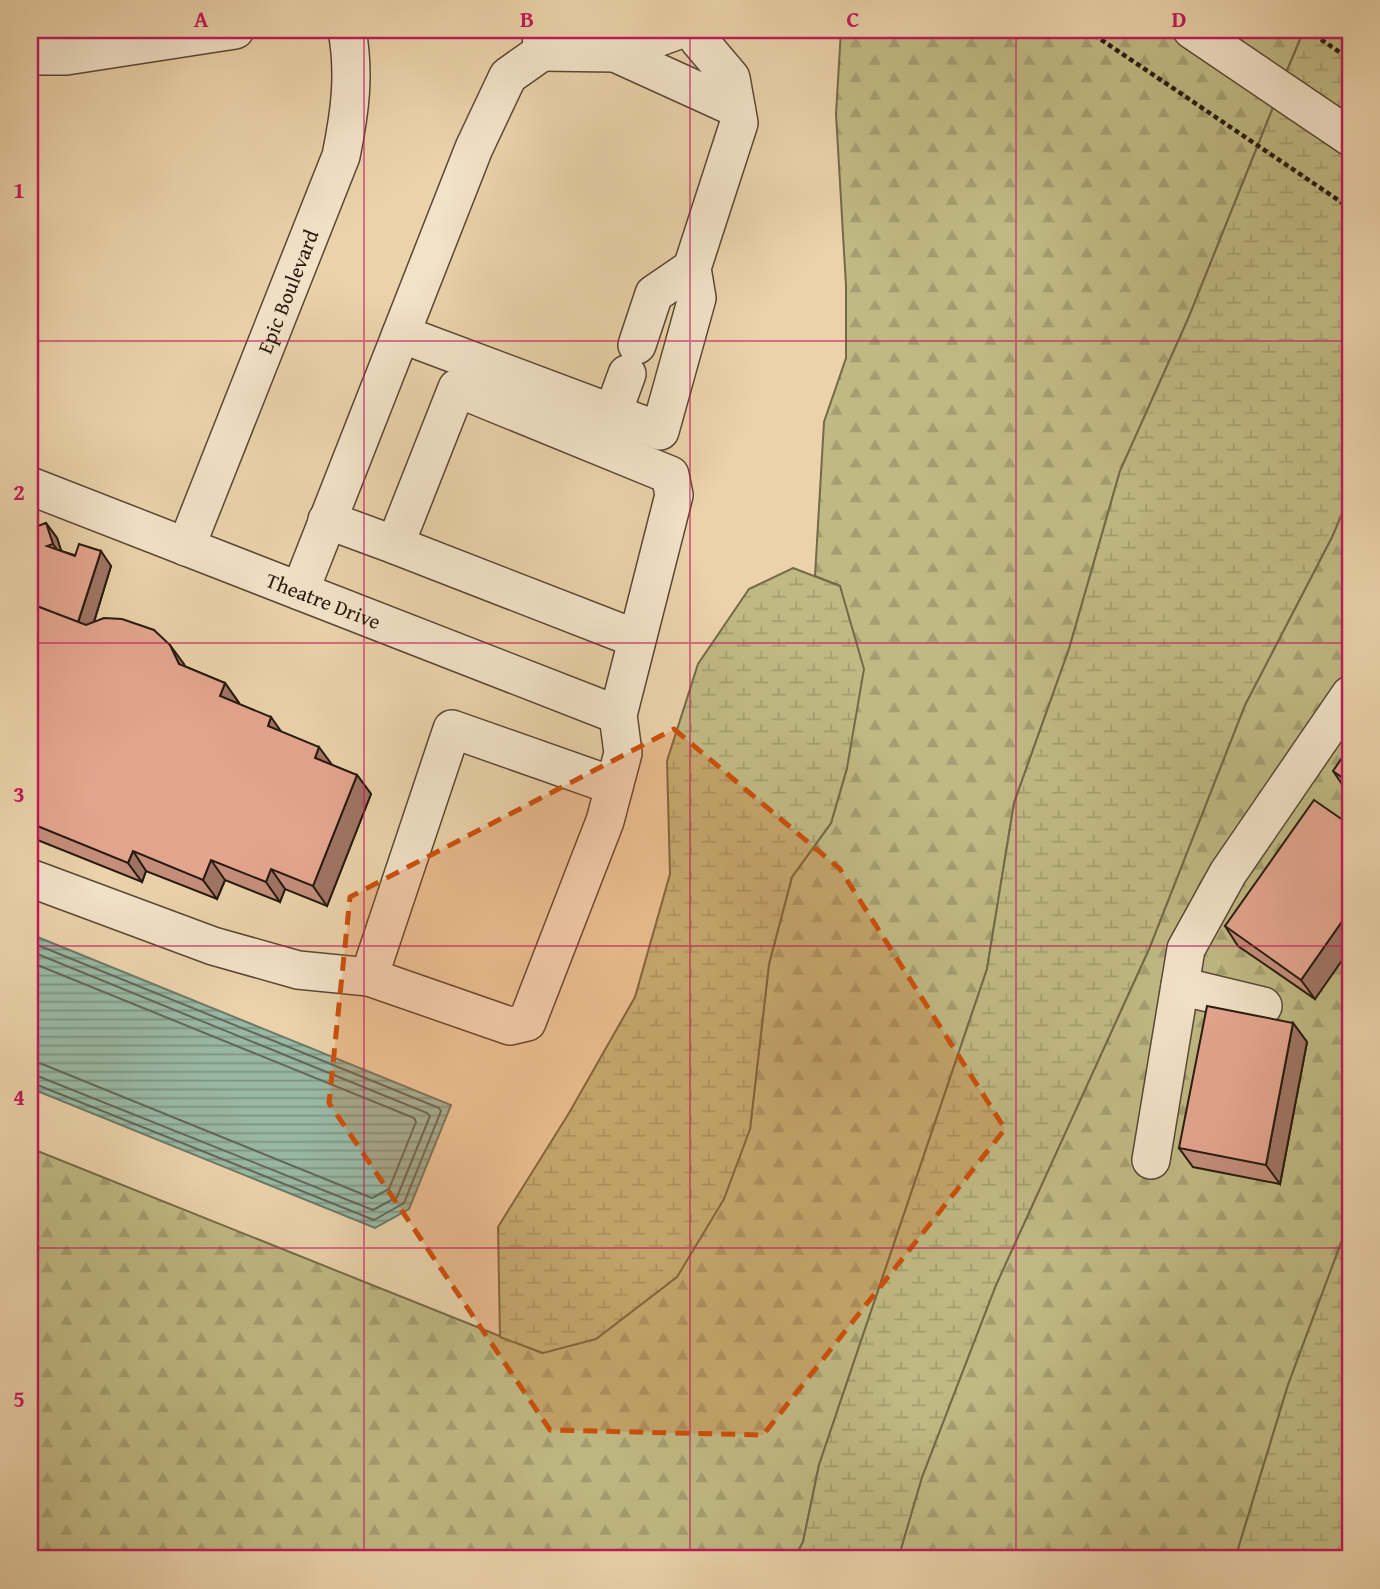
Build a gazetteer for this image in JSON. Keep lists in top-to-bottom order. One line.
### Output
{"streets":{"street":["Epic Boulevard","Theatre Drive"]},"crossings":[["Epic Boulevard","Theatre Drive"]],"grid":{"columns":["A","B","C","D"],"rows":["1","2","3","4","5"]}}
